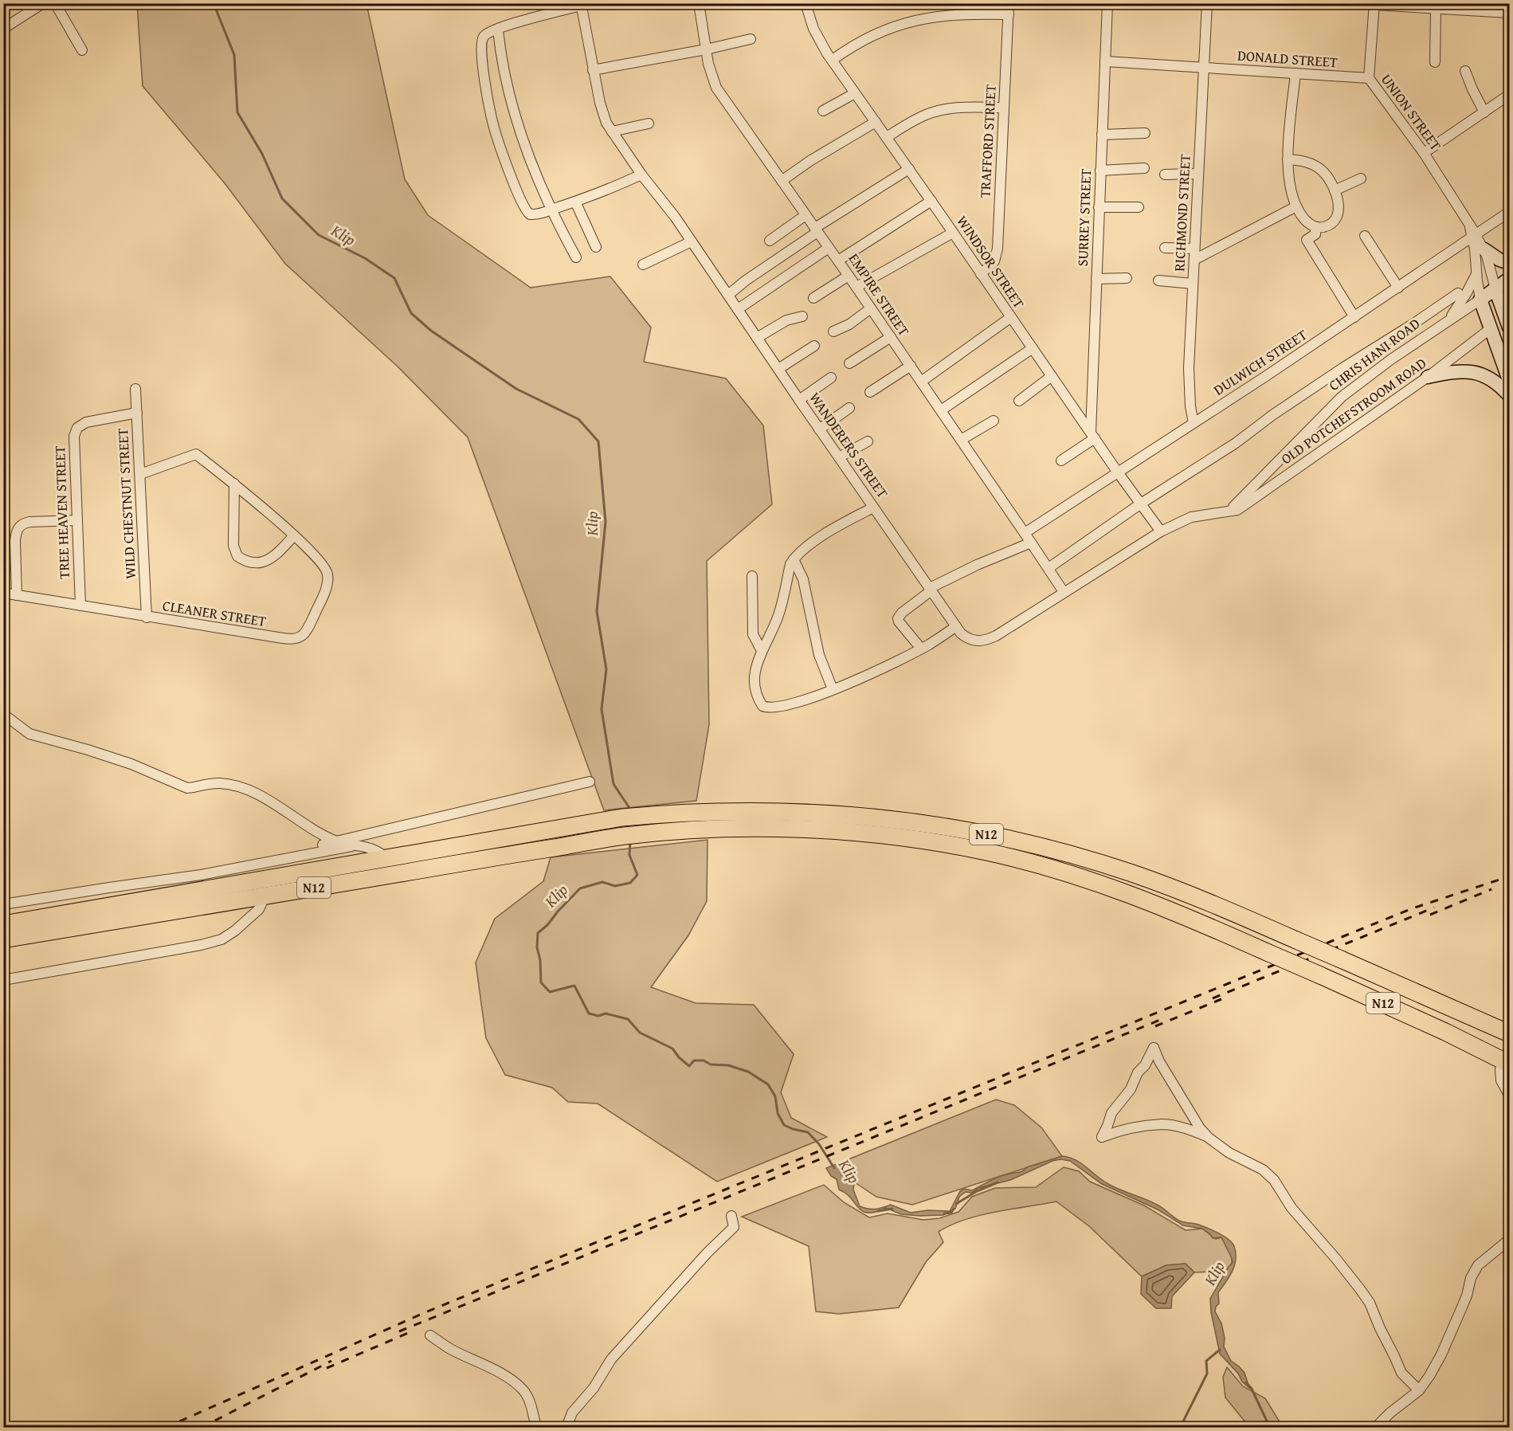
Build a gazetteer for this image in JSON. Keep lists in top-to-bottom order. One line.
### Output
{"streets":{"highway":["N12"],"main road":["CHRIS HANI ROAD"],"street":["DONALD STREET","UNION STREET","TRAFFORD STREET","RICHMOND STREET","SURREY STREET","WINDSOR STREET","EMPIRE STREET","DULWICH STREET","OLD POTCHEFSTROOM ROAD","WANDERERS STREET","WILD CHESTNUT STREET","TREE HEAVEN STREET","CLEANER STREET"]},"crossings":[["DONALD STREET","UNION STREET"],["DONALD STREET","RICHMOND STREET"],["DONALD STREET","SURREY STREET"],["UNION STREET","CHRIS HANI ROAD"],["UNION STREET","DULWICH STREET"],["TRAFFORD STREET","WINDSOR STREET"],["RICHMOND STREET","DULWICH STREET"],["SURREY STREET","WINDSOR STREET"],["WINDSOR STREET","DULWICH STREET"],["WINDSOR STREET","WANDERERS STREET"],["EMPIRE STREET","DULWICH STREET"],["EMPIRE STREET","WANDERERS STREET"],["CHRIS HANI ROAD","OLD POTCHEFSTROOM ROAD"],["CHRIS HANI ROAD","WANDERERS STREET"],["OLD POTCHEFSTROOM ROAD","WANDERERS STREET"],["WILD CHESTNUT STREET","TREE HEAVEN STREET"],["WILD CHESTNUT STREET","CLEANER STREET"],["TREE HEAVEN STREET","CLEANER STREET"]],"water":["Klip"]}
